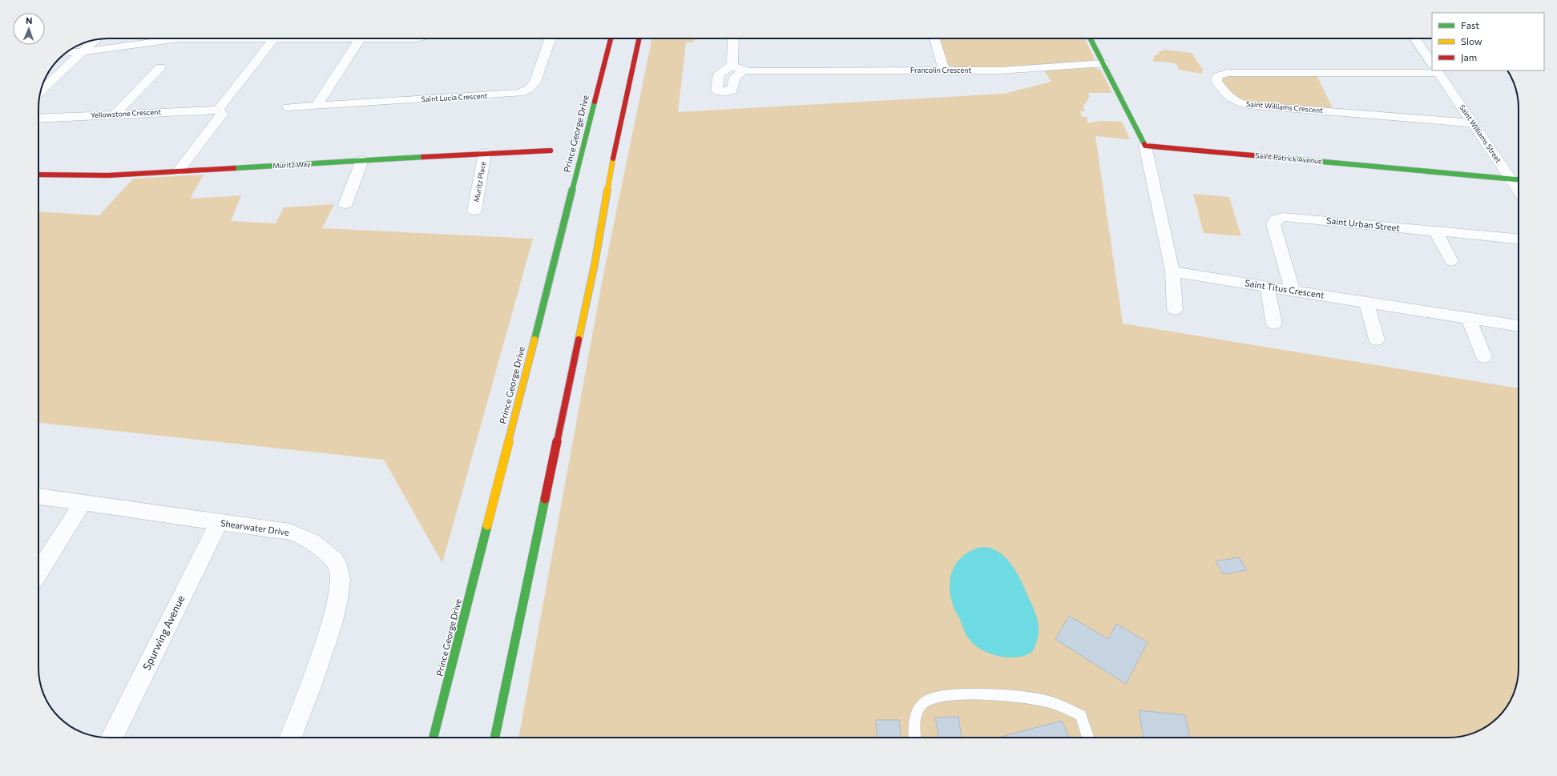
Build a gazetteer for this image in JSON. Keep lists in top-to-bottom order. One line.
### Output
{"streets":{"main road":["Prince George Drive","Saint Patrick Avenue","Muritz Way"],"street":["Francolin Crescent","Saint Lucia Crescent","Saint Williams Crescent","Yellowstone Crescent","Saint Williams Street","Muritz Place","Saint Urban Street","Saint Titus Crescent","Shearwater Drive","Spurwing Avenue"]},"crossings":[["Saint Williams Crescent","Saint Williams Street"],["Saint Williams Street","Saint Patrick Avenue"],["Muritz Way","Muritz Place"],["Saint Urban Street","Saint Titus Crescent"],["Shearwater Drive","Spurwing Avenue"]],"legend":["Fast","Slow","Jam"],"north":"top"}
